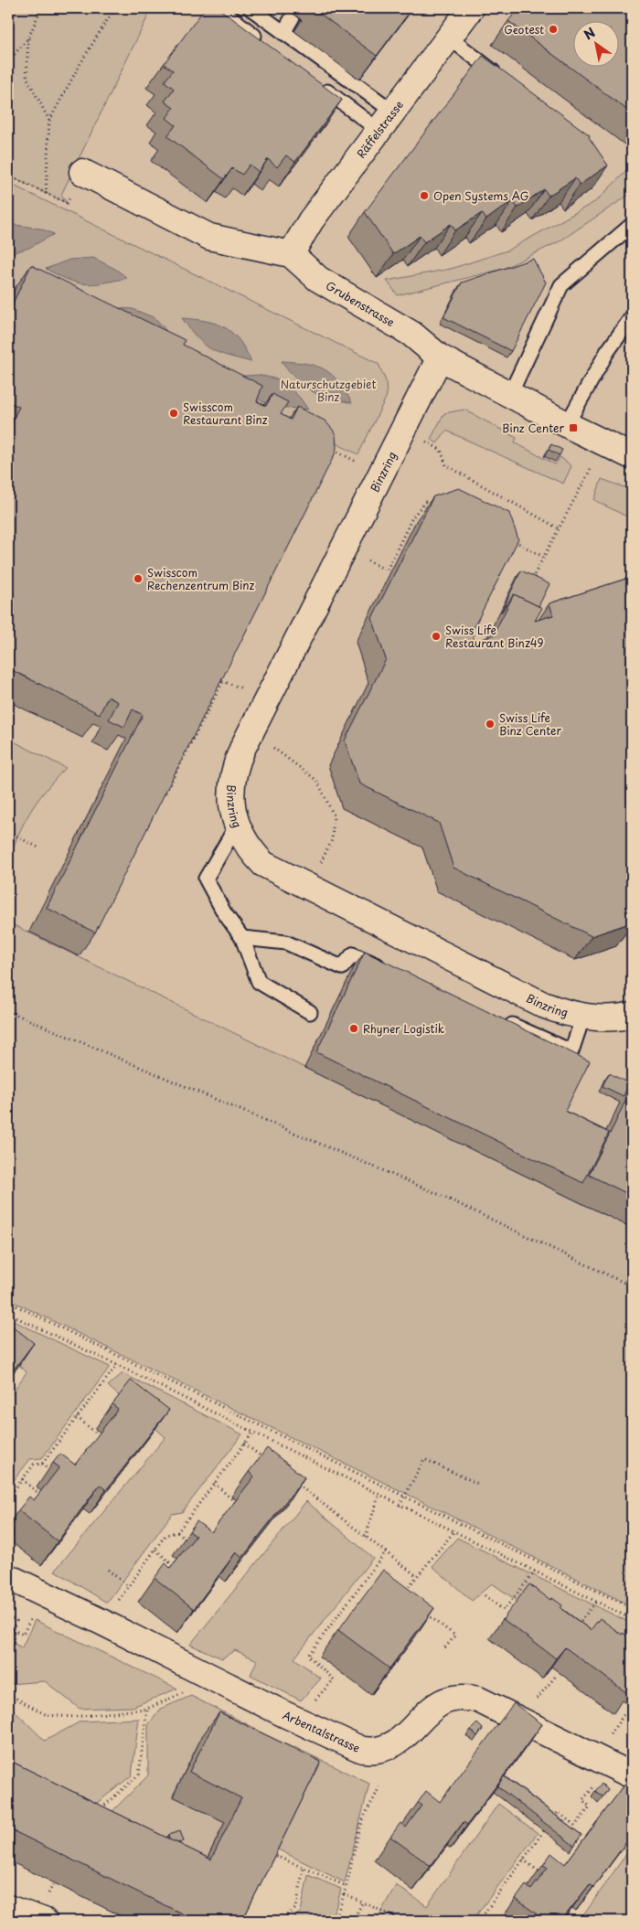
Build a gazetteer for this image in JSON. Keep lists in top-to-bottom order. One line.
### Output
{"streets":{"street":["Räffelstrasse","Grubenstrasse","Binzring","Arbentalstrasse"]},"crossings":[["Räffelstrasse","Grubenstrasse"],["Grubenstrasse","Binzring"]],"parks":["Naturschutzgebiet Binz"],"places":{"other":["Geotest","Open Systems AG","Swisscom Restaurant Binz","Swisscom Rechenzentrum Binz","Swiss Life Restaurant Binz49","Swiss Life Binz Center","Rhyner Logistik"],"transit":["Binz Center"]},"north":"top left"}
